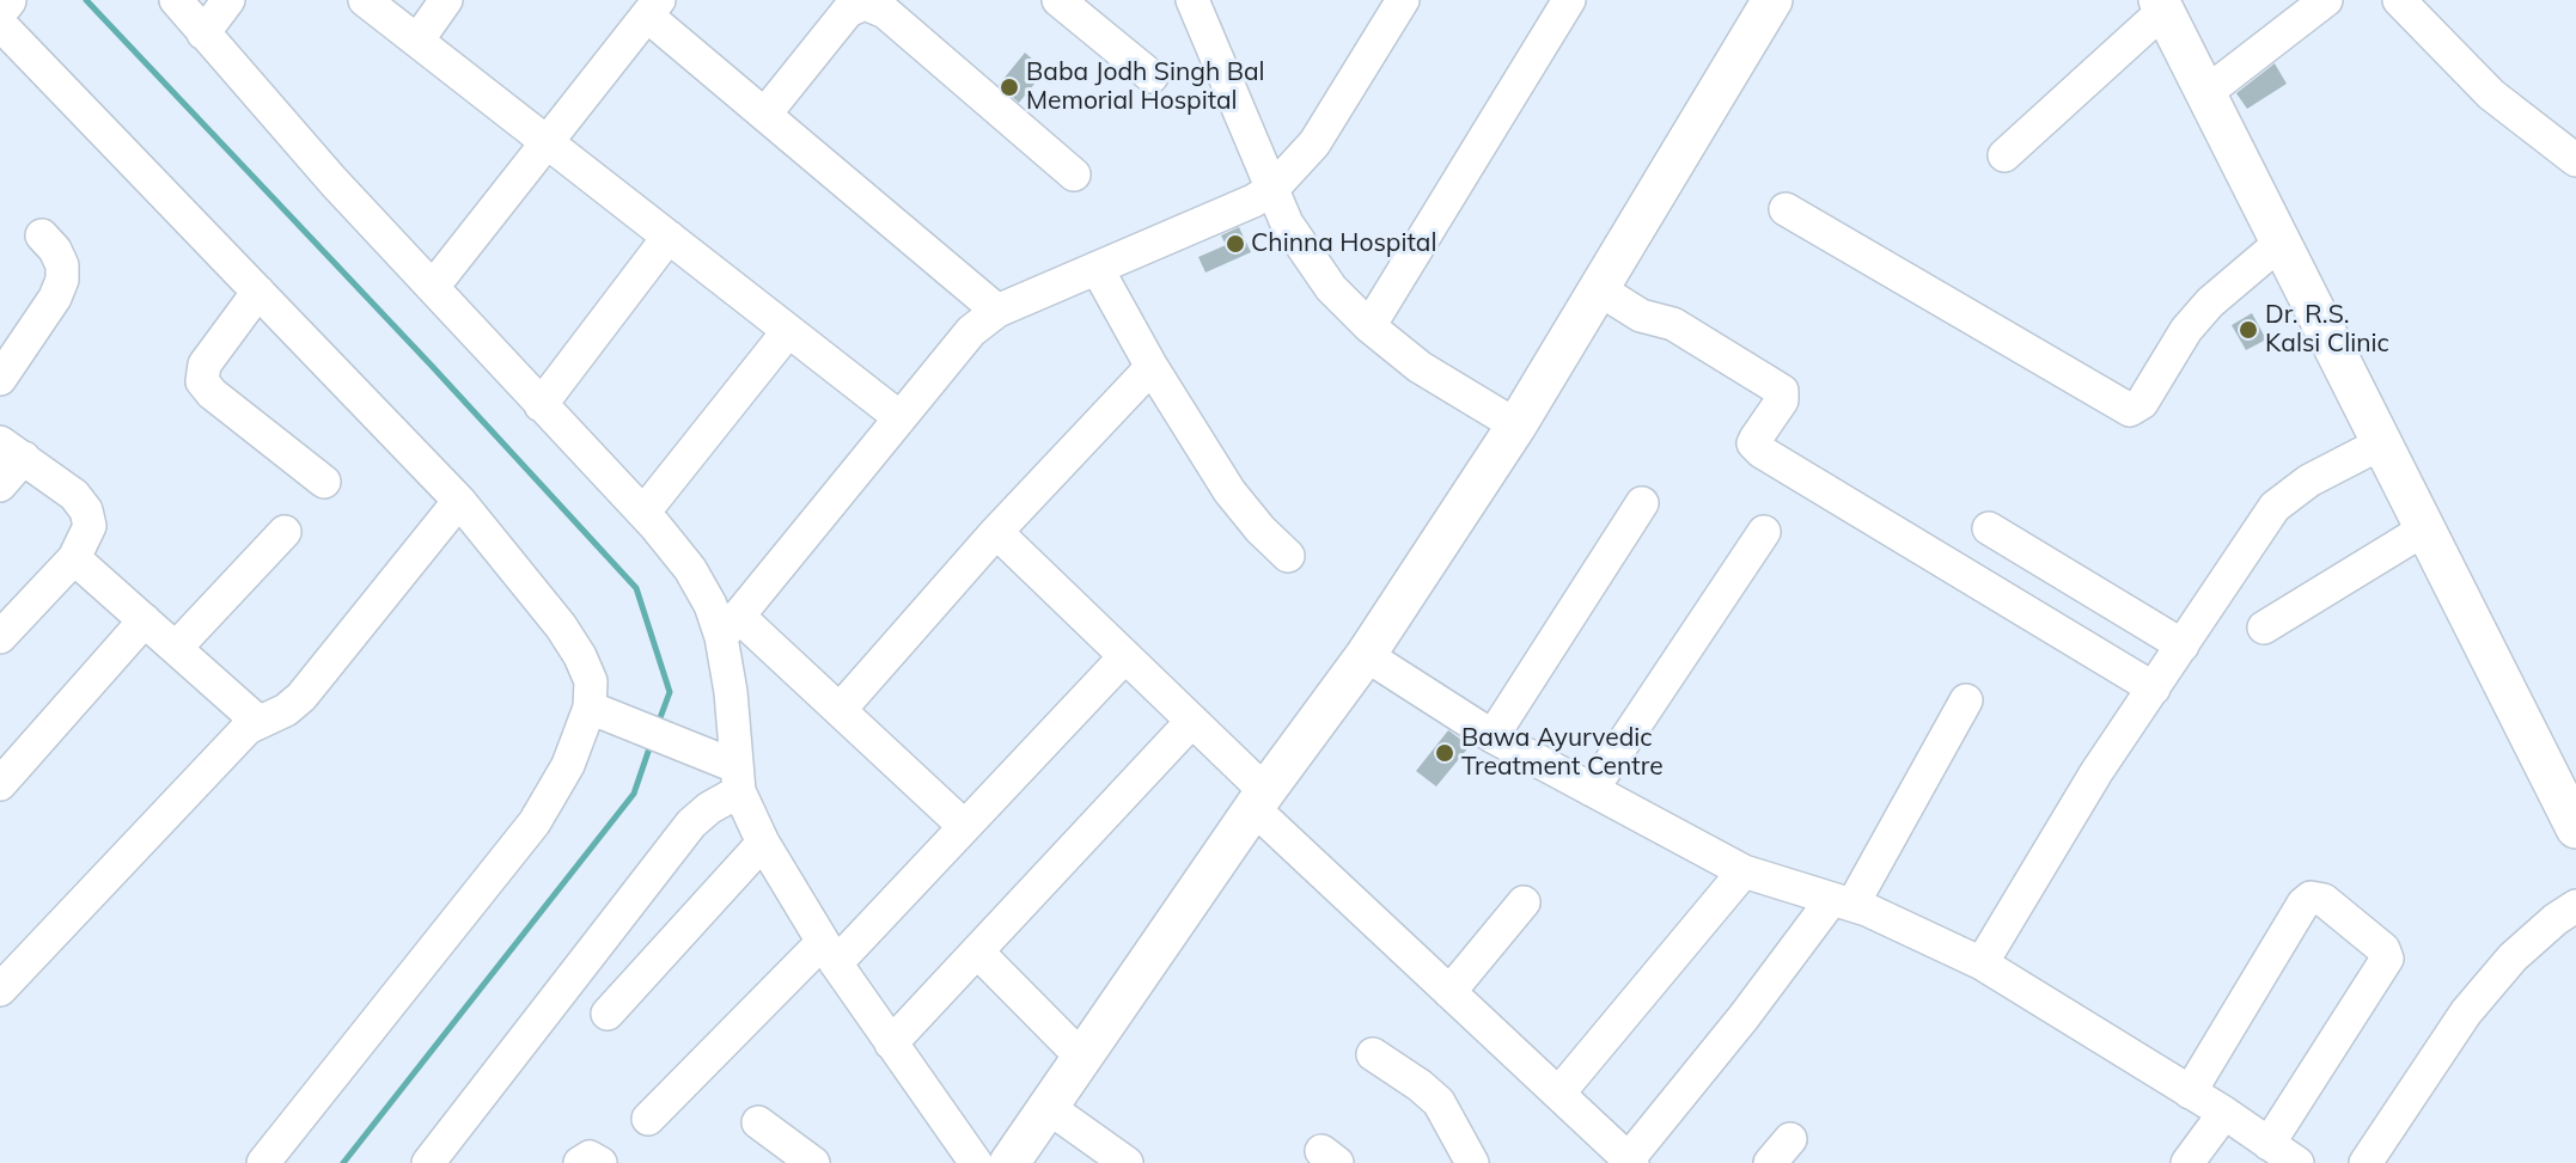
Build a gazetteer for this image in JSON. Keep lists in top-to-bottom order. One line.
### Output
{"places":["Baba Jodh Singh Bal Memorial Hospital","Chinna Hospital","Dr. R.S. Kalsi Clinic","Bawa Ayurvedic Treatment Centre"]}
